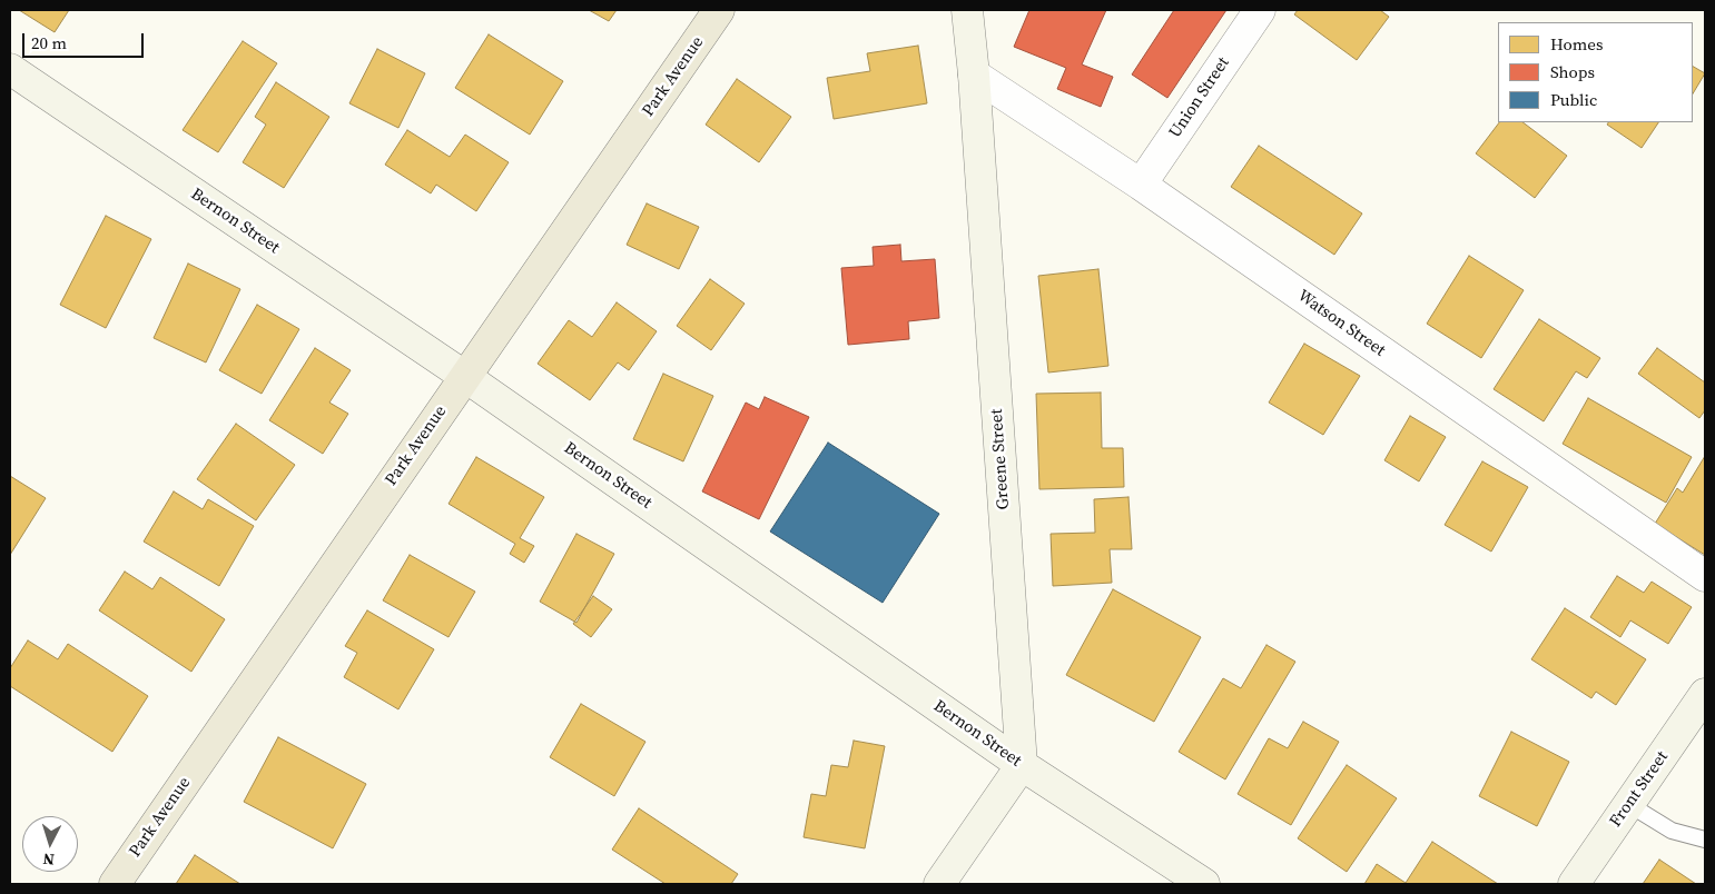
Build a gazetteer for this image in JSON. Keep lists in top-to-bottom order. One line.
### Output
{"streets":{"main road":["Park Avenue","Bernon Street","Greene Street","Front Street"],"street":["Union Street","Watson Street"]},"crossings":[["Park Avenue","Bernon Street"],["Union Street","Watson Street"],["Bernon Street","Greene Street"],["Watson Street","Greene Street"]],"legend":["Homes","Shops","Public"],"scale_bar":"20 m","north":"bottom"}
